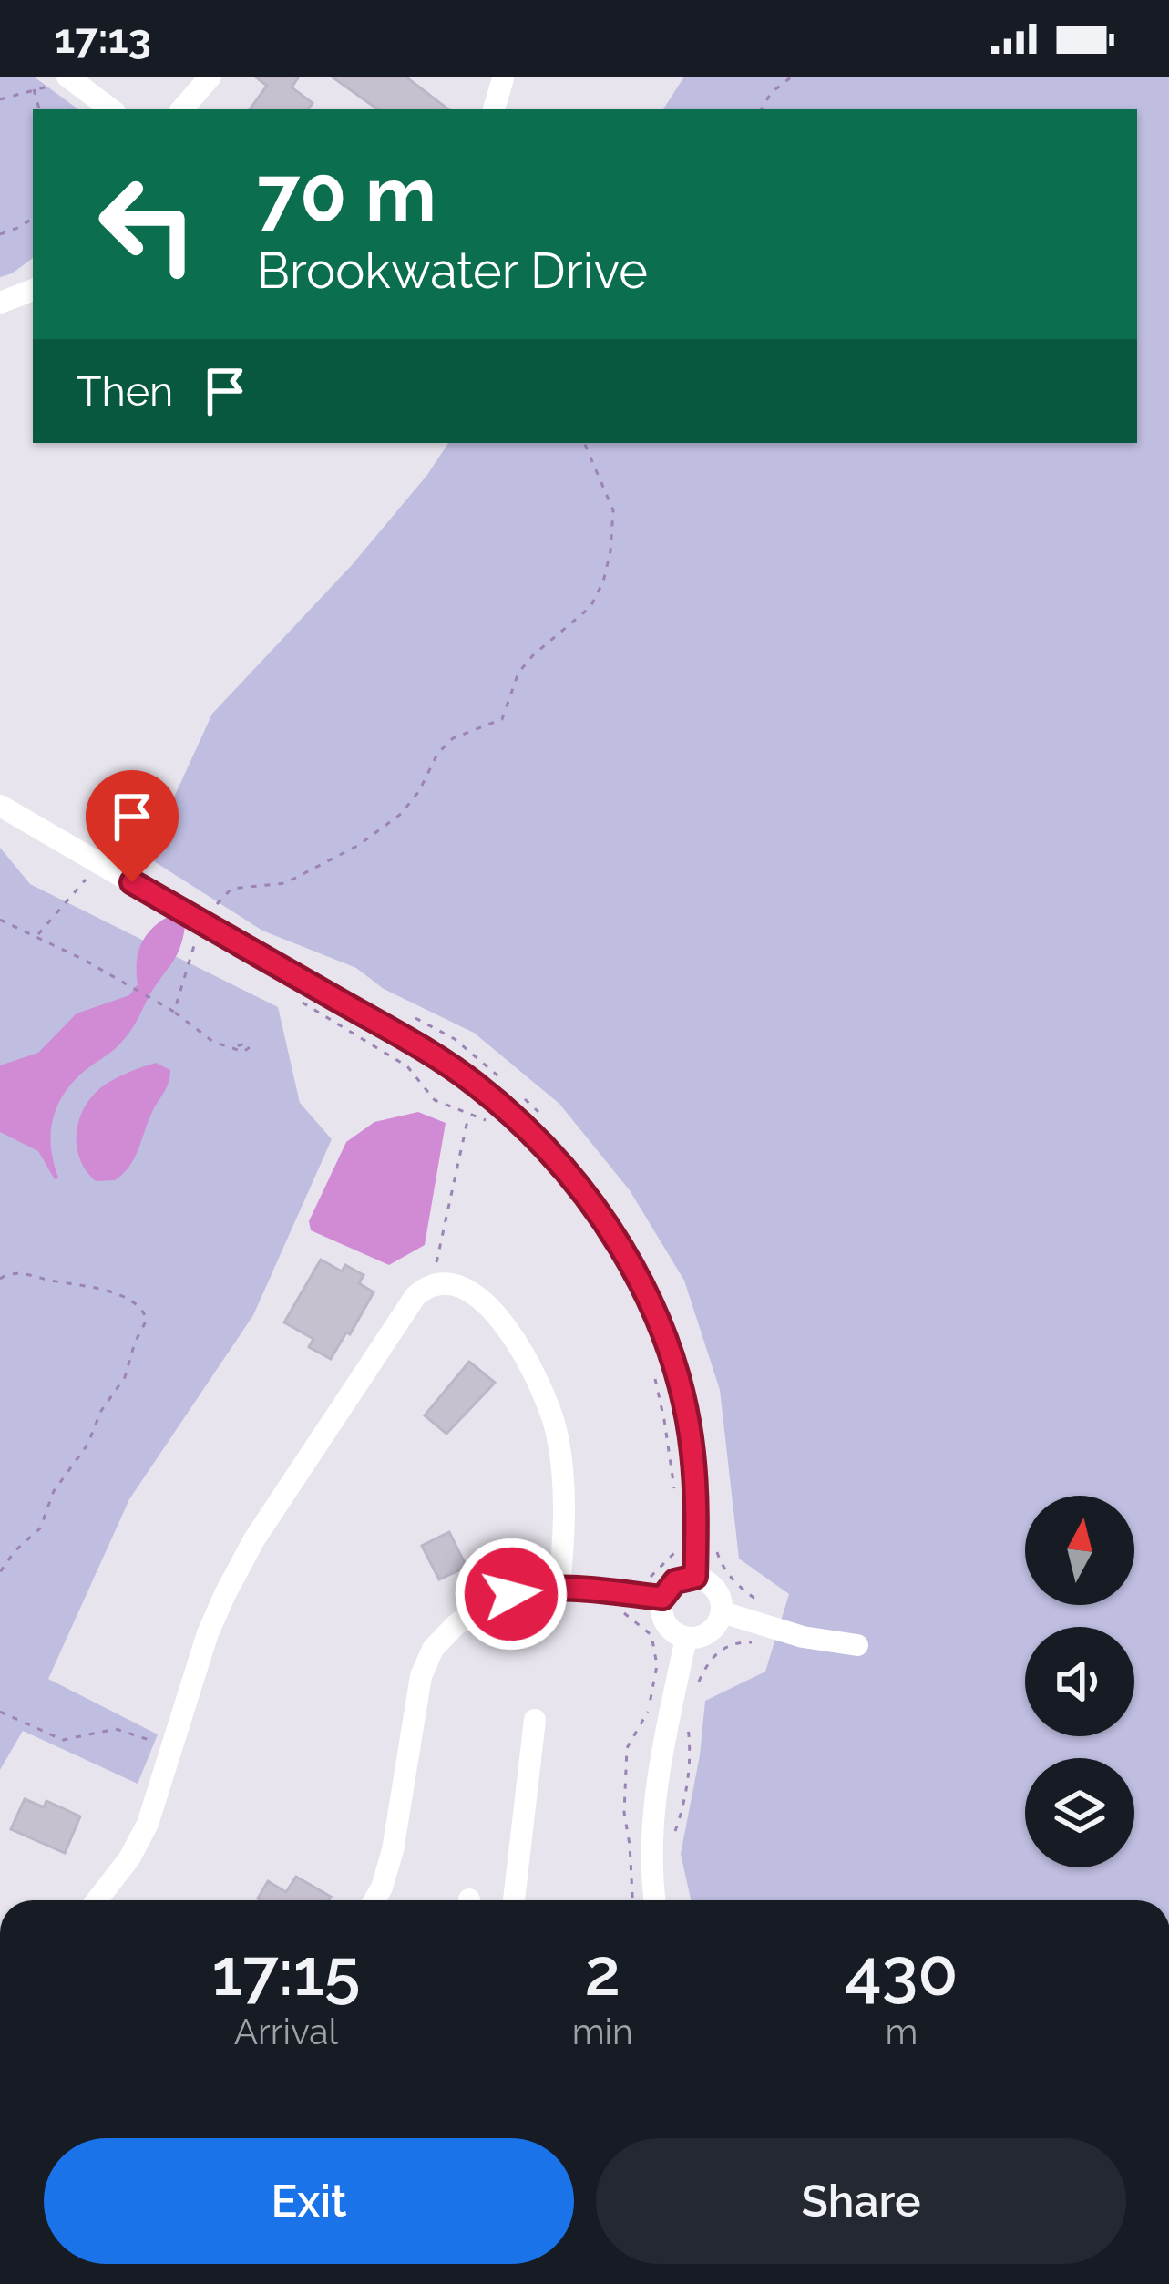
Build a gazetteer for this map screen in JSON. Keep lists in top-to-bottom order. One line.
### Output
{"north":"top","page":{"status":"17:13","turn":["70 m","Brookwater Drive"],"then":"Then","eta":["17:15","Arrival","2","min","430","m"],"buttons":["Exit","Share"]}}
